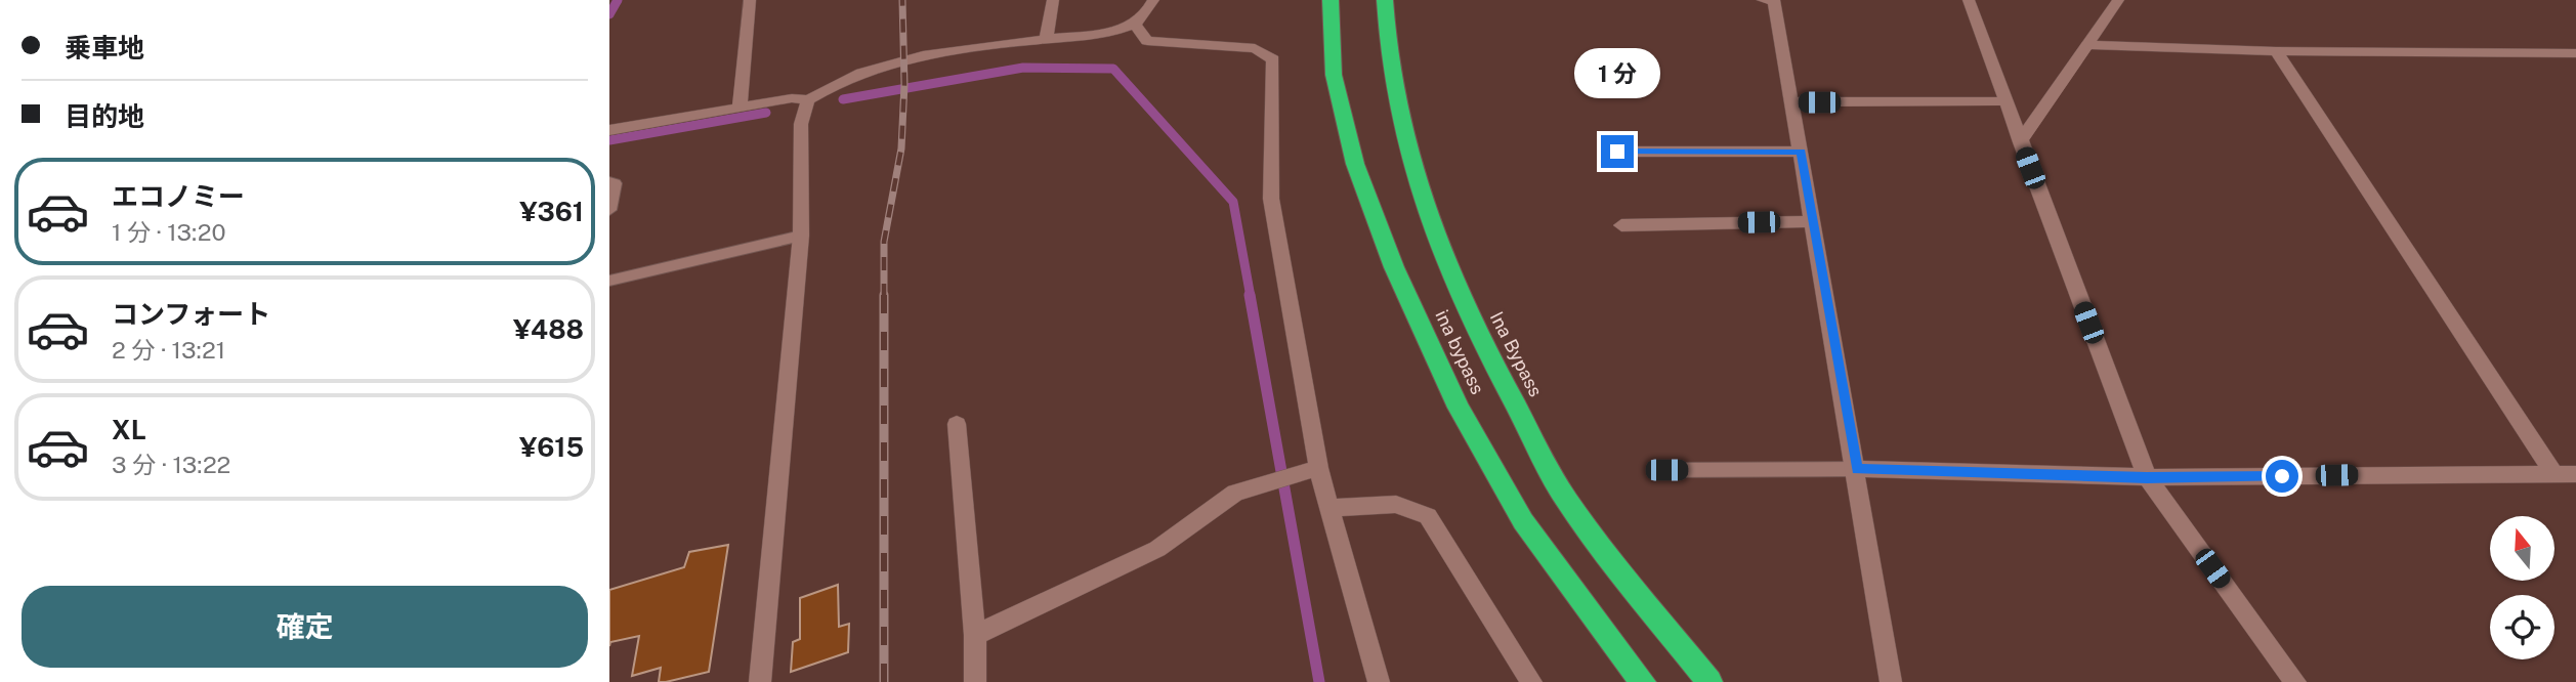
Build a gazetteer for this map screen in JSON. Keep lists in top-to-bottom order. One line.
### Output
{"streets":{"highway":["ina bypass","Ina Bypass"]},"north":"top","page":{"banner":["乗車地","目的地"],"bubble":"1 分","list":[{"name":"エコノミー","note":"1 分 · 13:20","value":"¥361"},{"name":"コンフォート","note":"2 分 · 13:21","value":"¥488"},{"name":"XL","note":"3 分 · 13:22","value":"¥615"}],"buttons":"確定"}}
